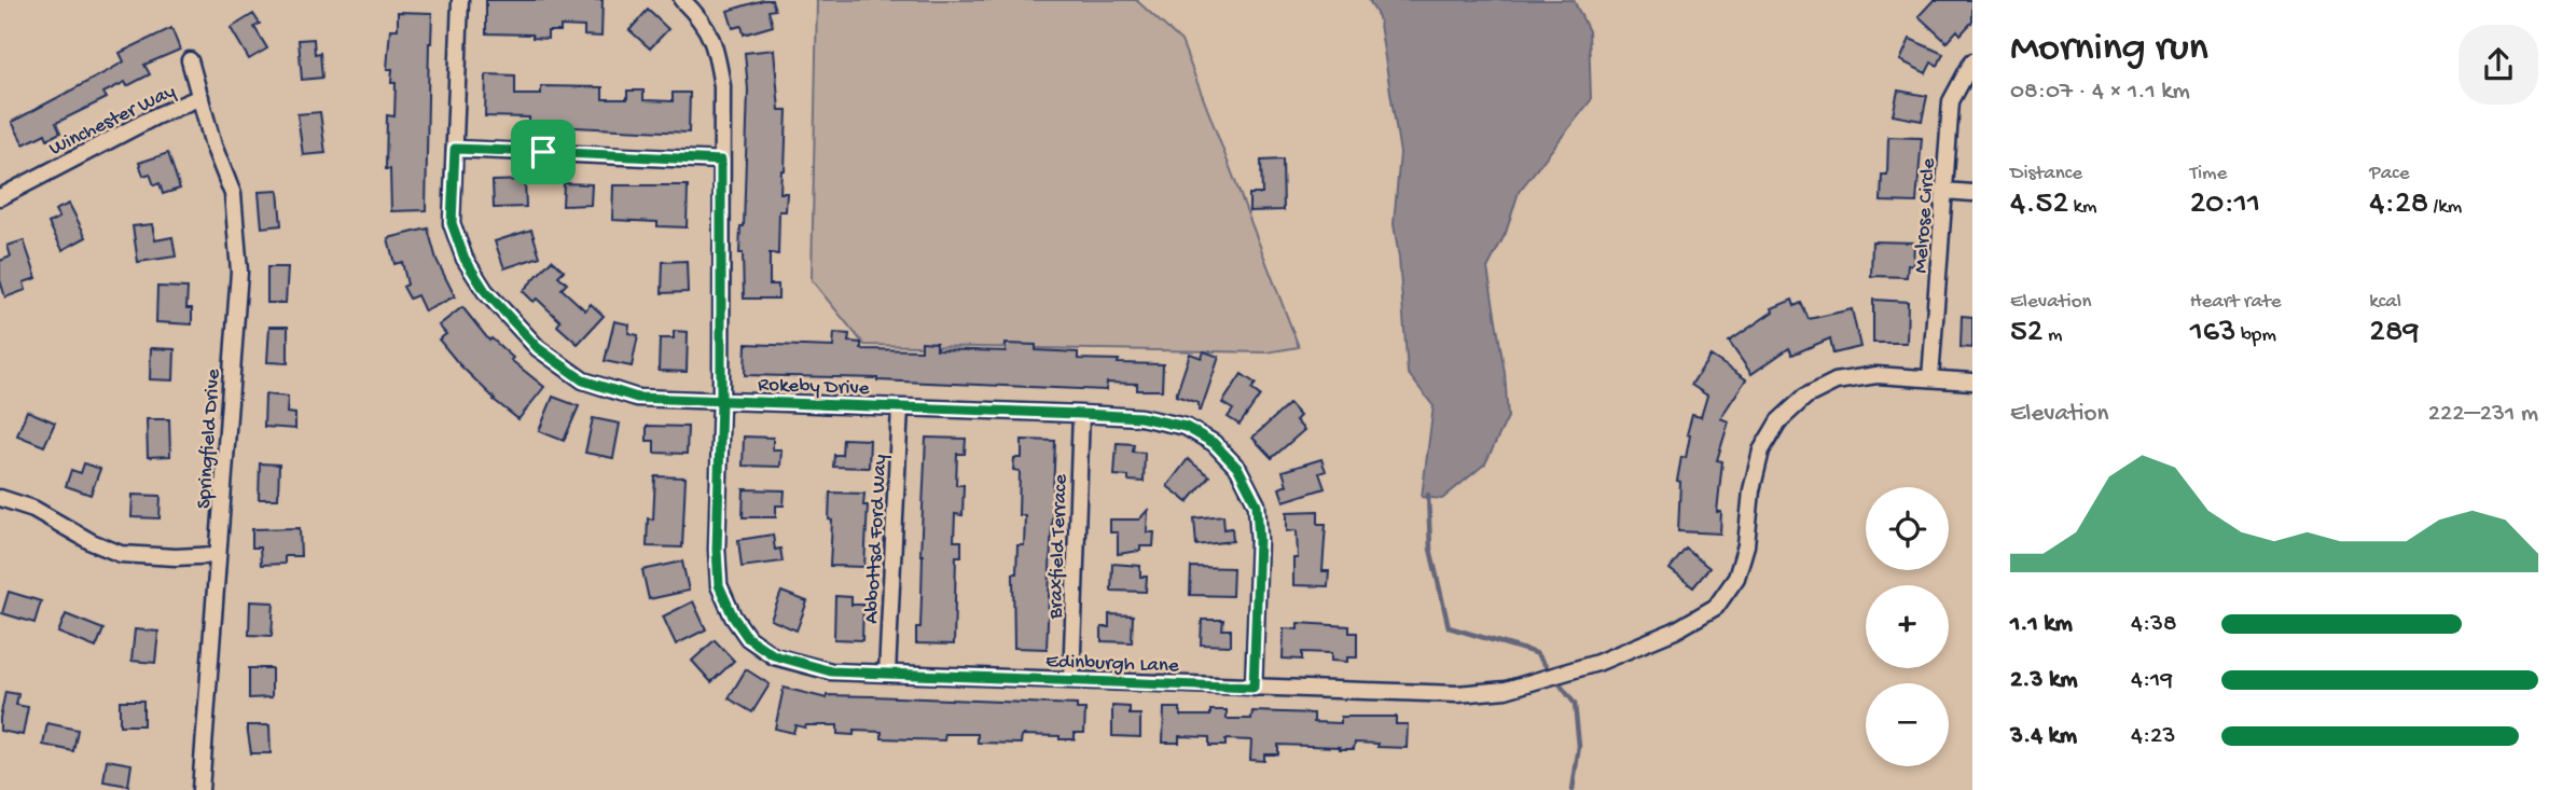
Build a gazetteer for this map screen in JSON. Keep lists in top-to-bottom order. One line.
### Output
{"streets":{"street":["Winchester Way","Melrose Circle","Rokeby Drive","Springfield Drive","Abbottsd Ford Way","Braxfield Terrace","Edinburgh Lane"]},"crossings":[["Winchester Way","Springfield Drive"],["Melrose Circle","Edinburgh Lane"],["Rokeby Drive","Abbottsd Ford Way"],["Rokeby Drive","Braxfield Terrace"],["Rokeby Drive","Edinburgh Lane"],["Abbottsd Ford Way","Edinburgh Lane"],["Braxfield Terrace","Edinburgh Lane"]],"page":{"heading":["Morning run","08:07 · 4 × 1.1 km"],"stats":[["Distance","4.52 km"],["Time","20:11"],["Pace","4:28 /km"],["Elevation","52 m"],["Heart rate","163 bpm"],["kcal","289"]],"chart":["Elevation","222–231 m"],"map_buttons":["+","−"],"list":[{"name":"1.1 km","note":"4:38"},{"name":"2.3 km","note":"4:19"},{"name":"3.4 km","note":"4:23"}]}}
